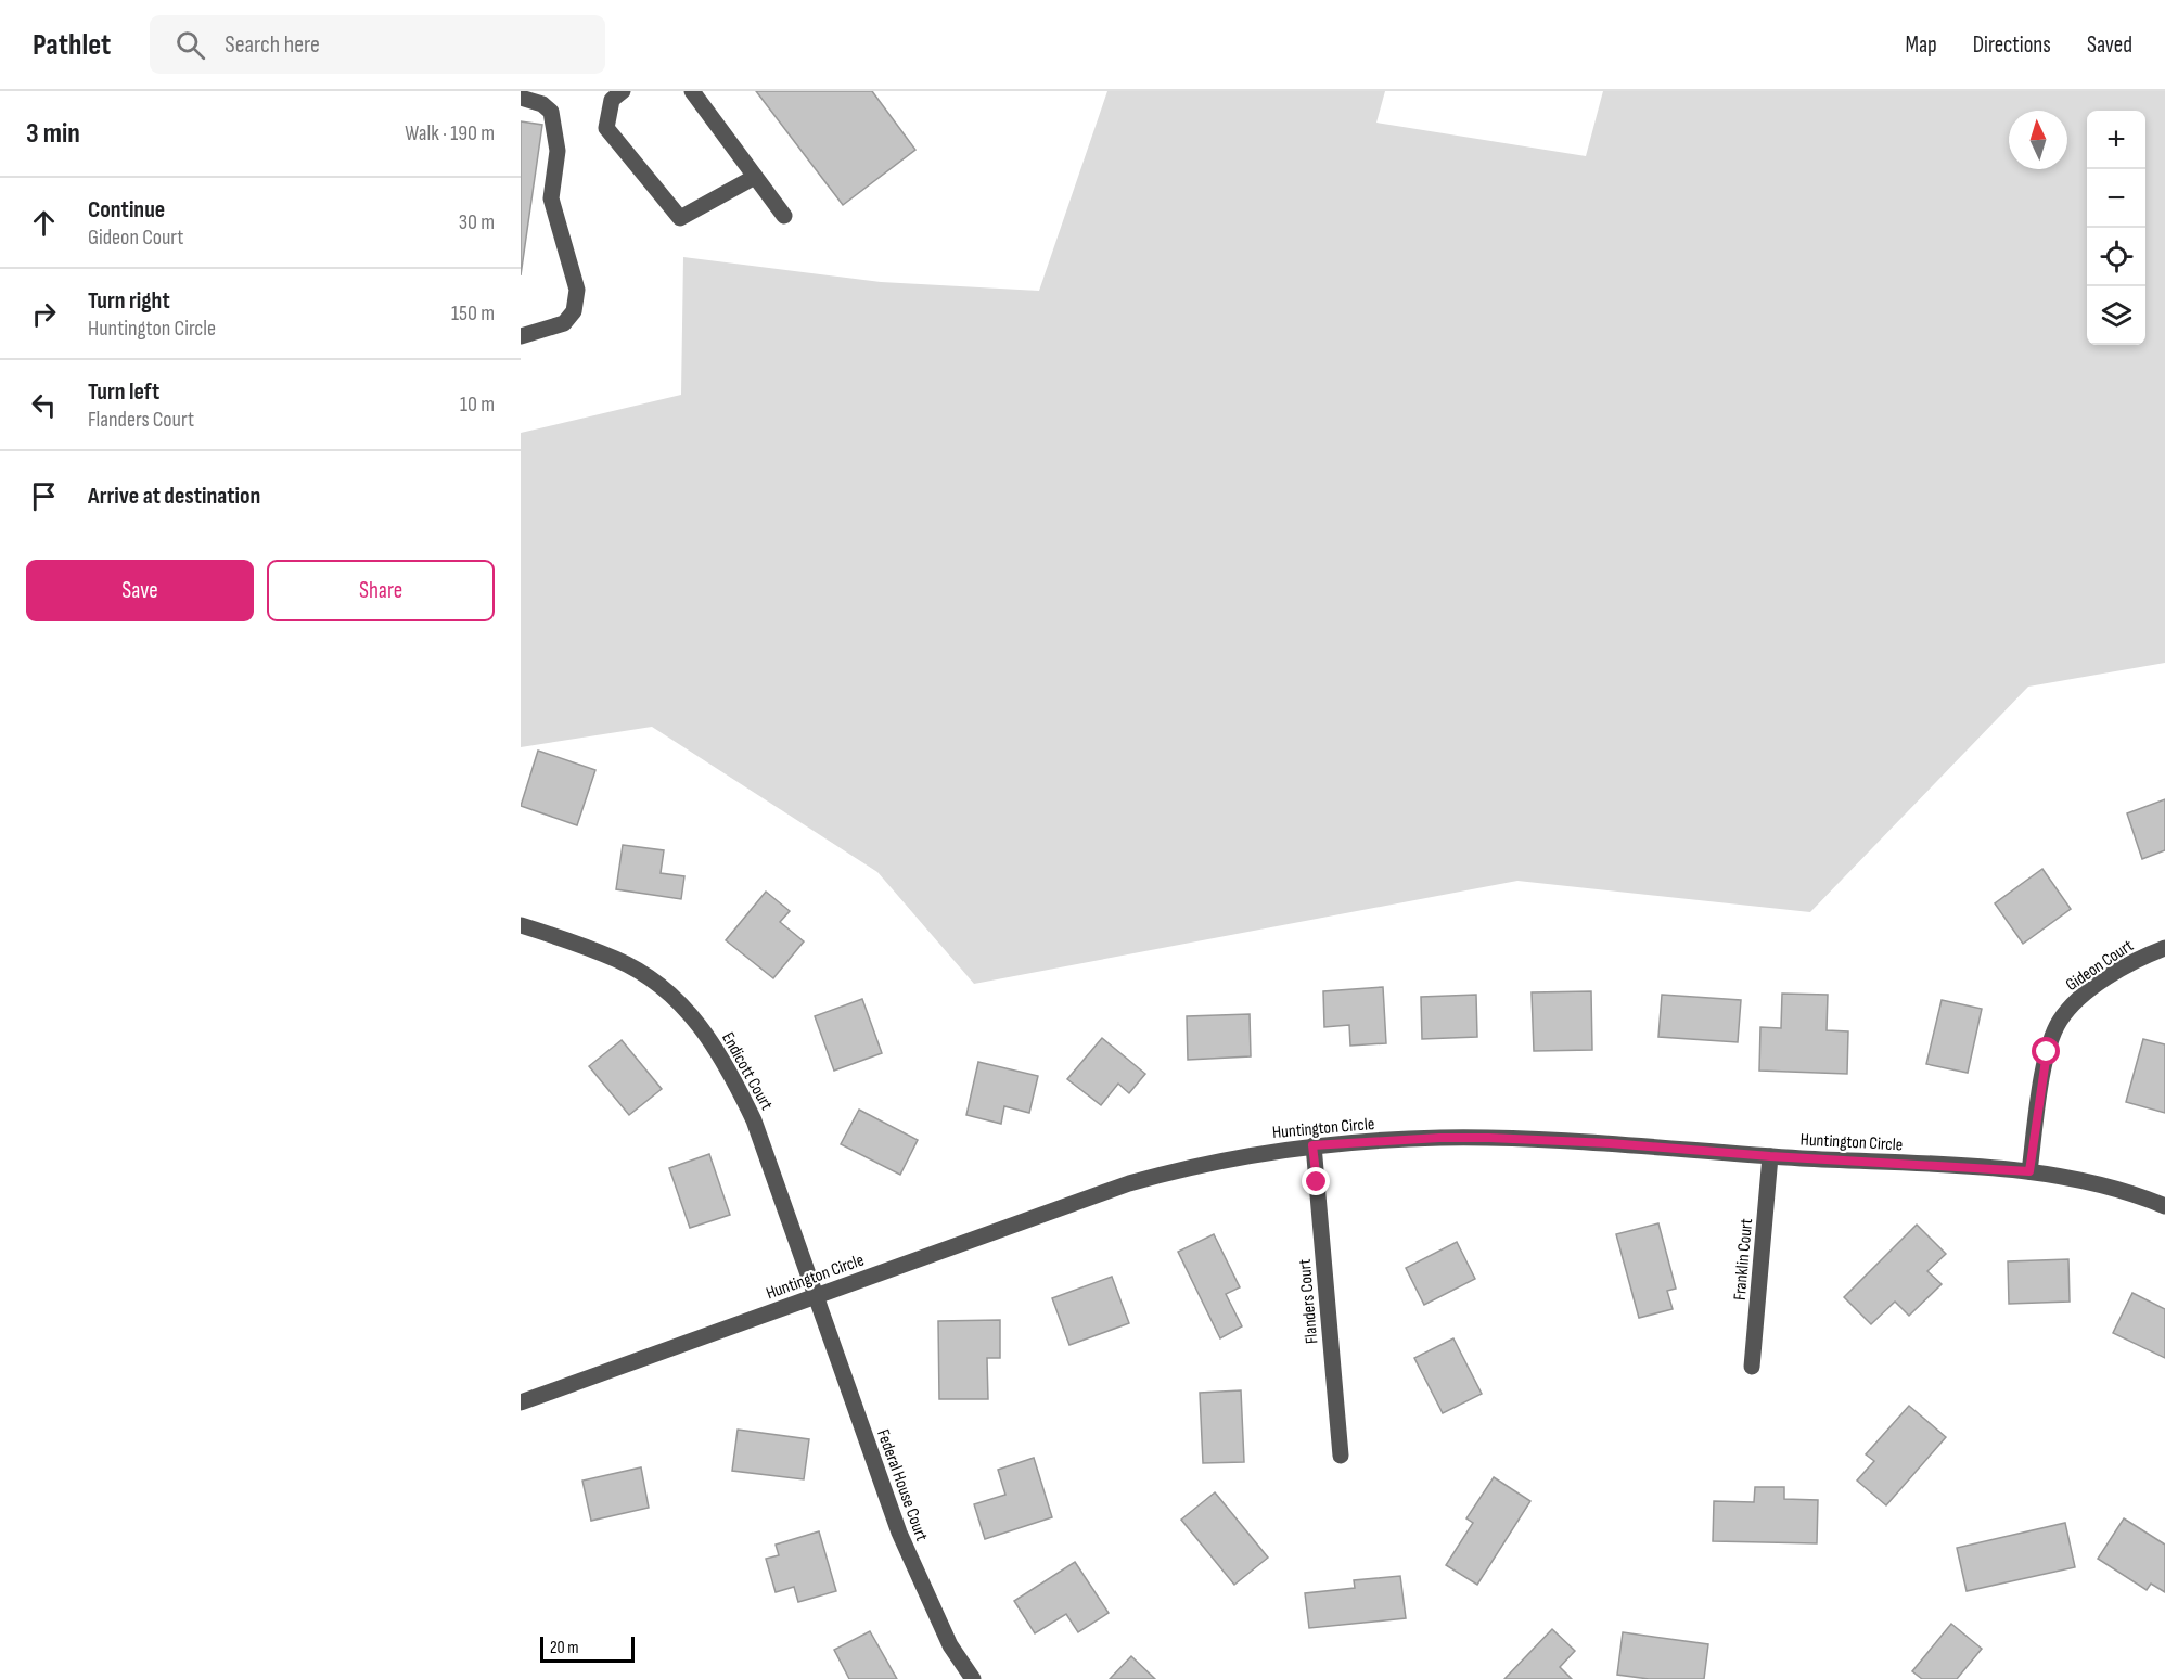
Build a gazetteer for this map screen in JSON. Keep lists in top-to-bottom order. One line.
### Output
{"streets":{"street":["Gideon Court","Endicott Court","Huntington Circle","Franklin Court","Flanders Court","Federal House Court"]},"crossings":[["Gideon Court","Huntington Circle"],["Endicott Court","Huntington Circle"],["Endicott Court","Federal House Court"],["Huntington Circle","Franklin Court"],["Huntington Circle","Flanders Court"],["Huntington Circle","Federal House Court"]],"scale_bar":"20 m","north":"top","page":{"header":"Pathlet","search":"Search here","nav":["Map","Directions","Saved"],"heading":["3 min","Walk · 190 m"],"map_buttons":["+","−"],"list":[["Continue","Gideon Court","30 m"],["Turn right","Huntington Circle","150 m"],["Turn left","Flanders Court","10 m"],"Arrive at destination"],"buttons":["Save","Share"],"scale":"20 m"}}
